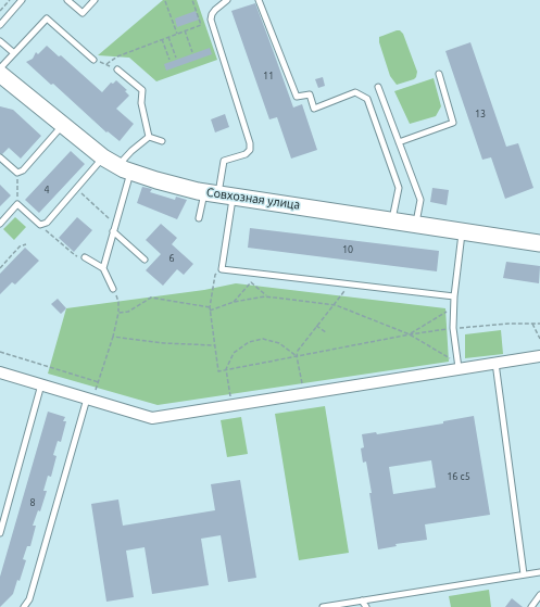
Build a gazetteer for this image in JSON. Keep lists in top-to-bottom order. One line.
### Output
{"streets":{"street":["Совхозная улица"]},"house_numbers":["11","13","4","10","6","16 с5","8"]}
